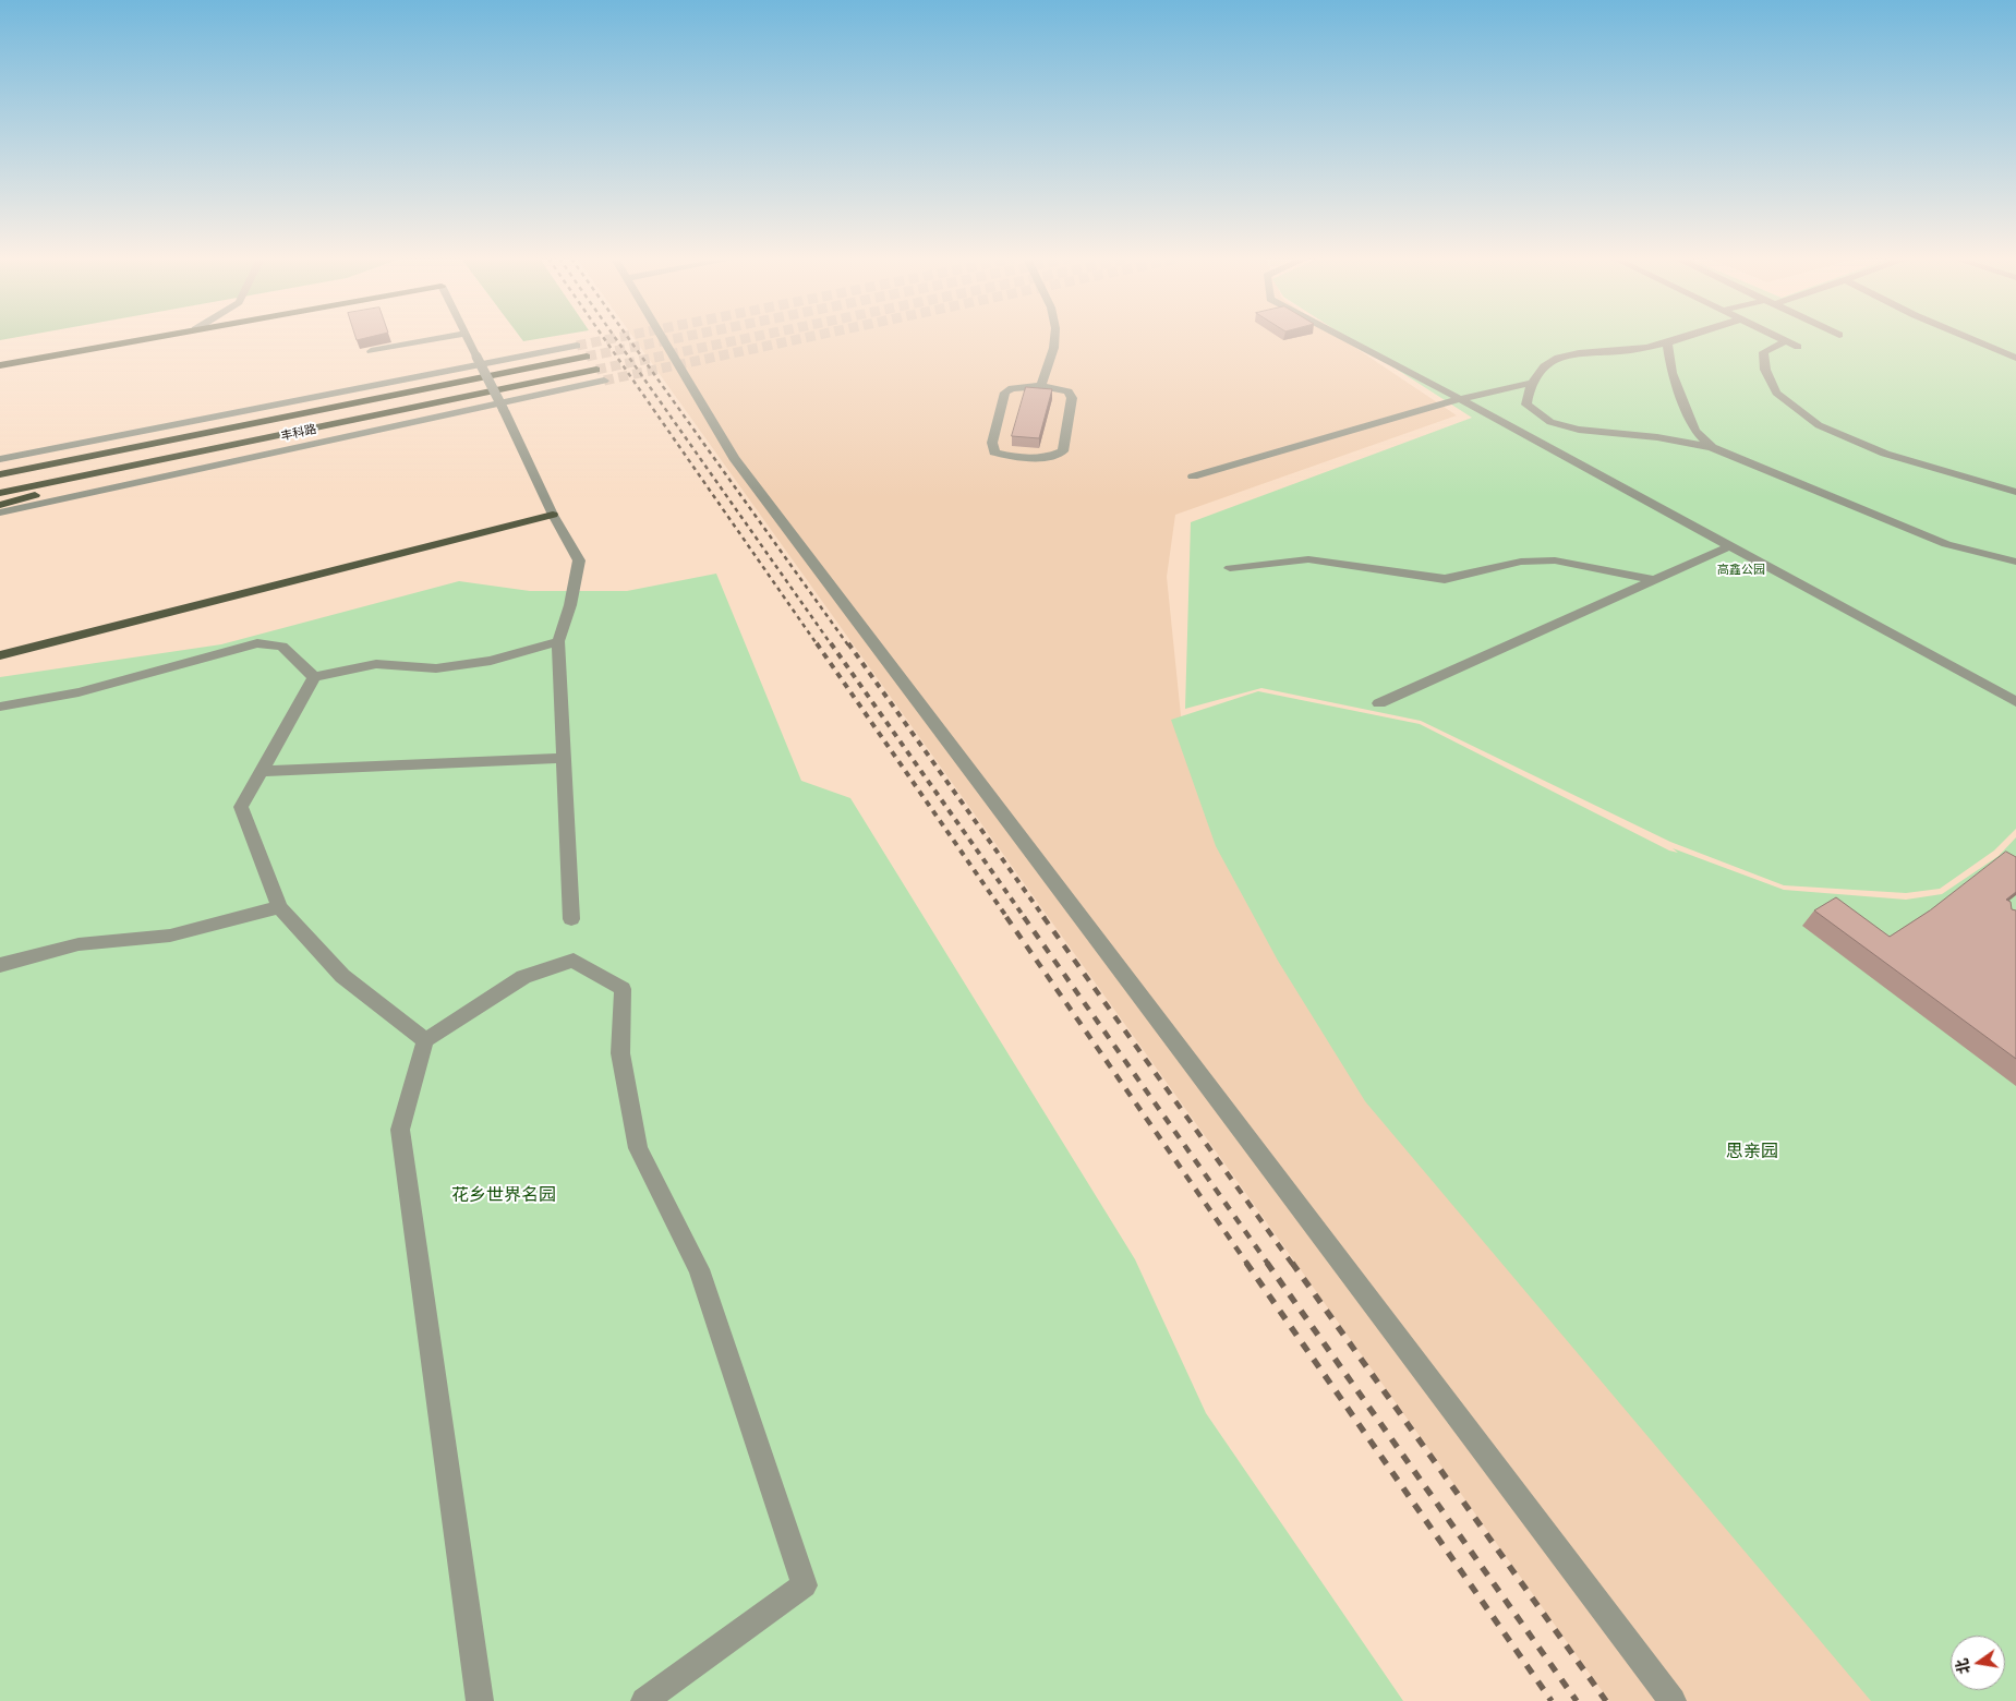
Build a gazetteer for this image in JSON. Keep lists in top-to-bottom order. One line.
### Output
{"streets":{"main road":["丰科路"]},"parks":["高鑫公园","思亲园","花乡世界名园"],"north":"left"}
